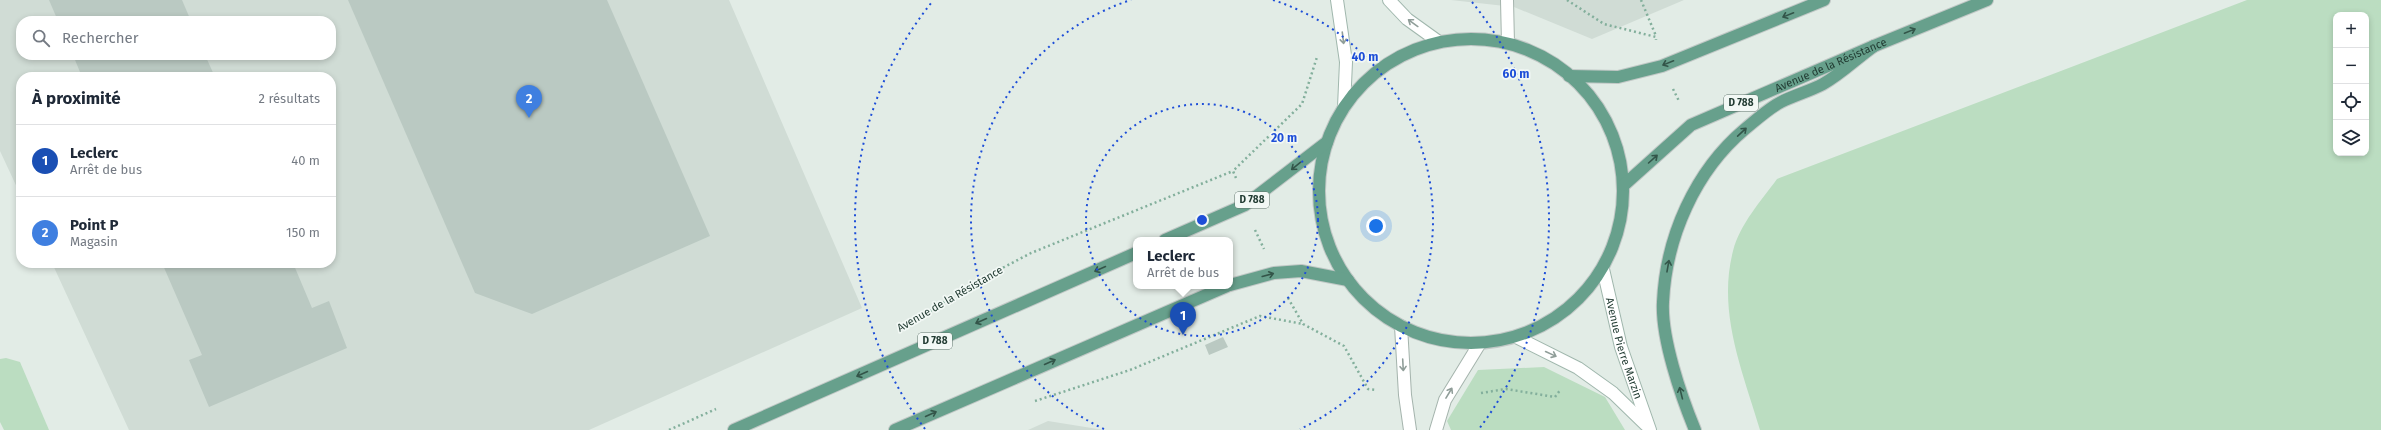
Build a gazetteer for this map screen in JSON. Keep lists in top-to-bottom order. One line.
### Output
{"streets":{"main road":["Avenue de la Résistance","D 788","Avenue Pierre Marzin"]},"page":{"map_buttons":["+","−"],"search":"Rechercher","heading":["À proximité","2 résultats"],"pins":["2","1"],"list":[{"mark":"1","name":"Leclerc","note":"Arrêt de bus","value":"40 m"},{"mark":"2","name":"Point P","note":"Magasin","value":"150 m"}],"popup":["Leclerc","Arrêt de bus"]},"rings":["40 m","60 m","20 m"]}
